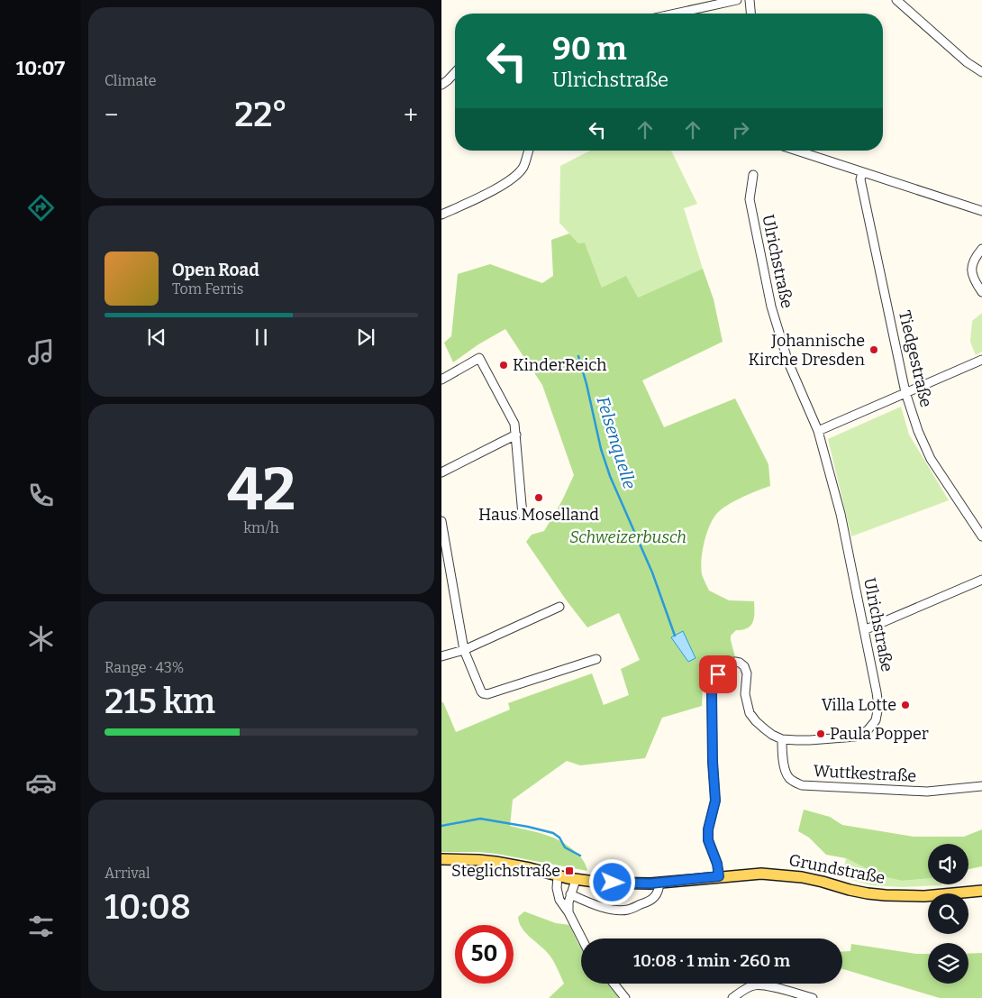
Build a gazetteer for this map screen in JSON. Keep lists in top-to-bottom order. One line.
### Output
{"streets":{"main road":["Grundstraße"],"street":["Ulrichstraße","Tiedgestraße","Wuttkestraße"]},"crossings":[["Ulrichstraße","Wuttkestraße"],["Ulrichstraße","Grundstraße"]],"water":["Felsenquelle"],"parks":["Schweizerbusch"],"places":{"other":["Johannische Kirche Dresden","KinderReich","Haus Moselland","Villa Lotte","Paula Popper"],"transit":["Steglichstraße"]},"page":{"tabs":"10:07","tile":["Climate",["42","km/h"],["Range · 43%","215 km"],["Arrival","10:08"]],"turn":["90 m","Ulrichstraße"],"heat":["−","22°","+"],"song":["Open Road","Tom Ferris"],"limit":"50","trip":"10:08 · 1 min · 260 m"}}
